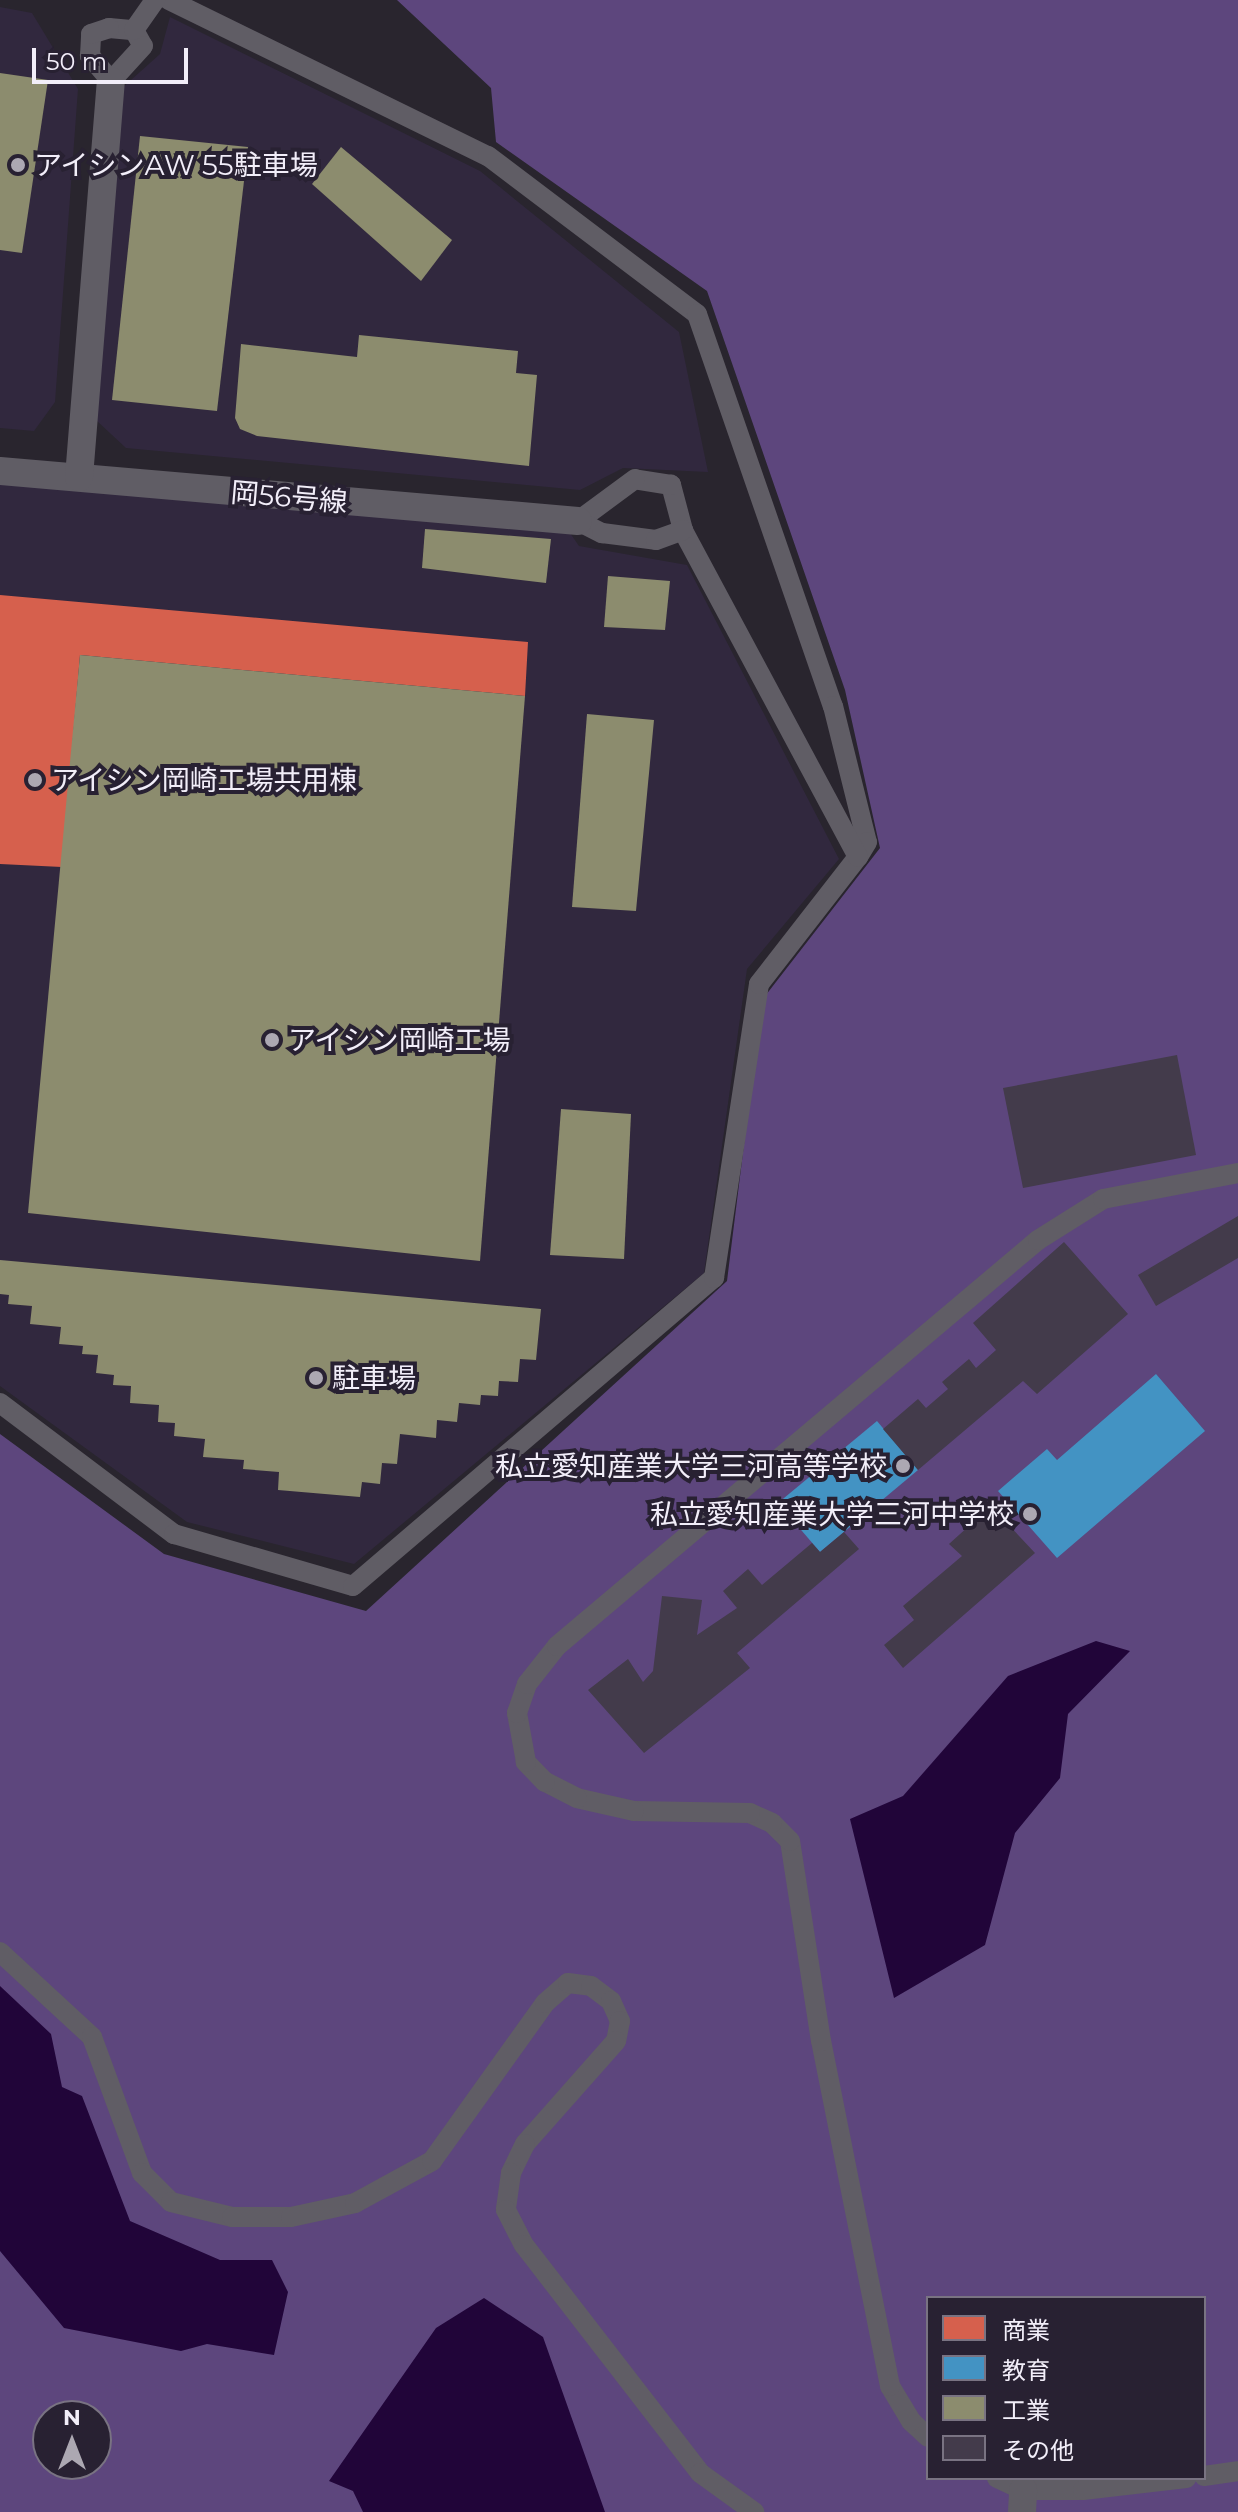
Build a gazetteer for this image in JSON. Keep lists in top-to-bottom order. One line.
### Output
{"streets":{"street":["岡56号線"]},"places":["アイシンAW 55駐車場","アイシン岡崎工場共用棟","アイシン岡崎工場","駐車場","私立愛知産業大学三河高等学校","私立愛知産業大学三河中学校"],"legend":["商業","教育","工業","その他"],"scale_bar":"50 m","north":"top"}
